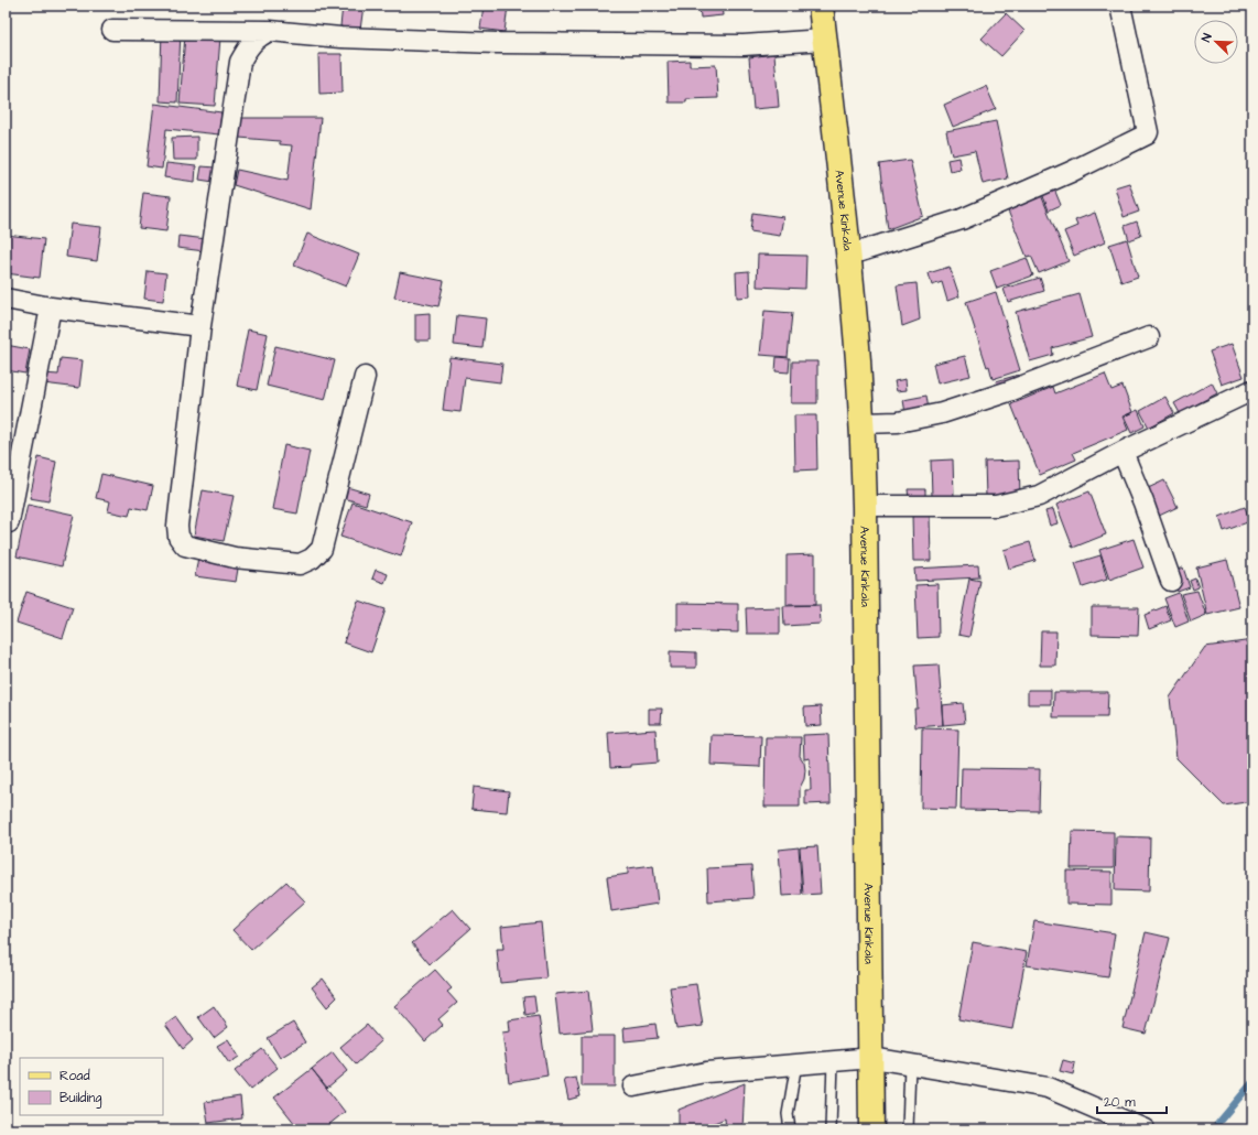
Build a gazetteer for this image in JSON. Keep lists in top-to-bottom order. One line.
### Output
{"streets":{"main road":["Avenue Kinkala"]},"legend":["Road","Building"],"scale_bar":"20 m","north":"top left"}
